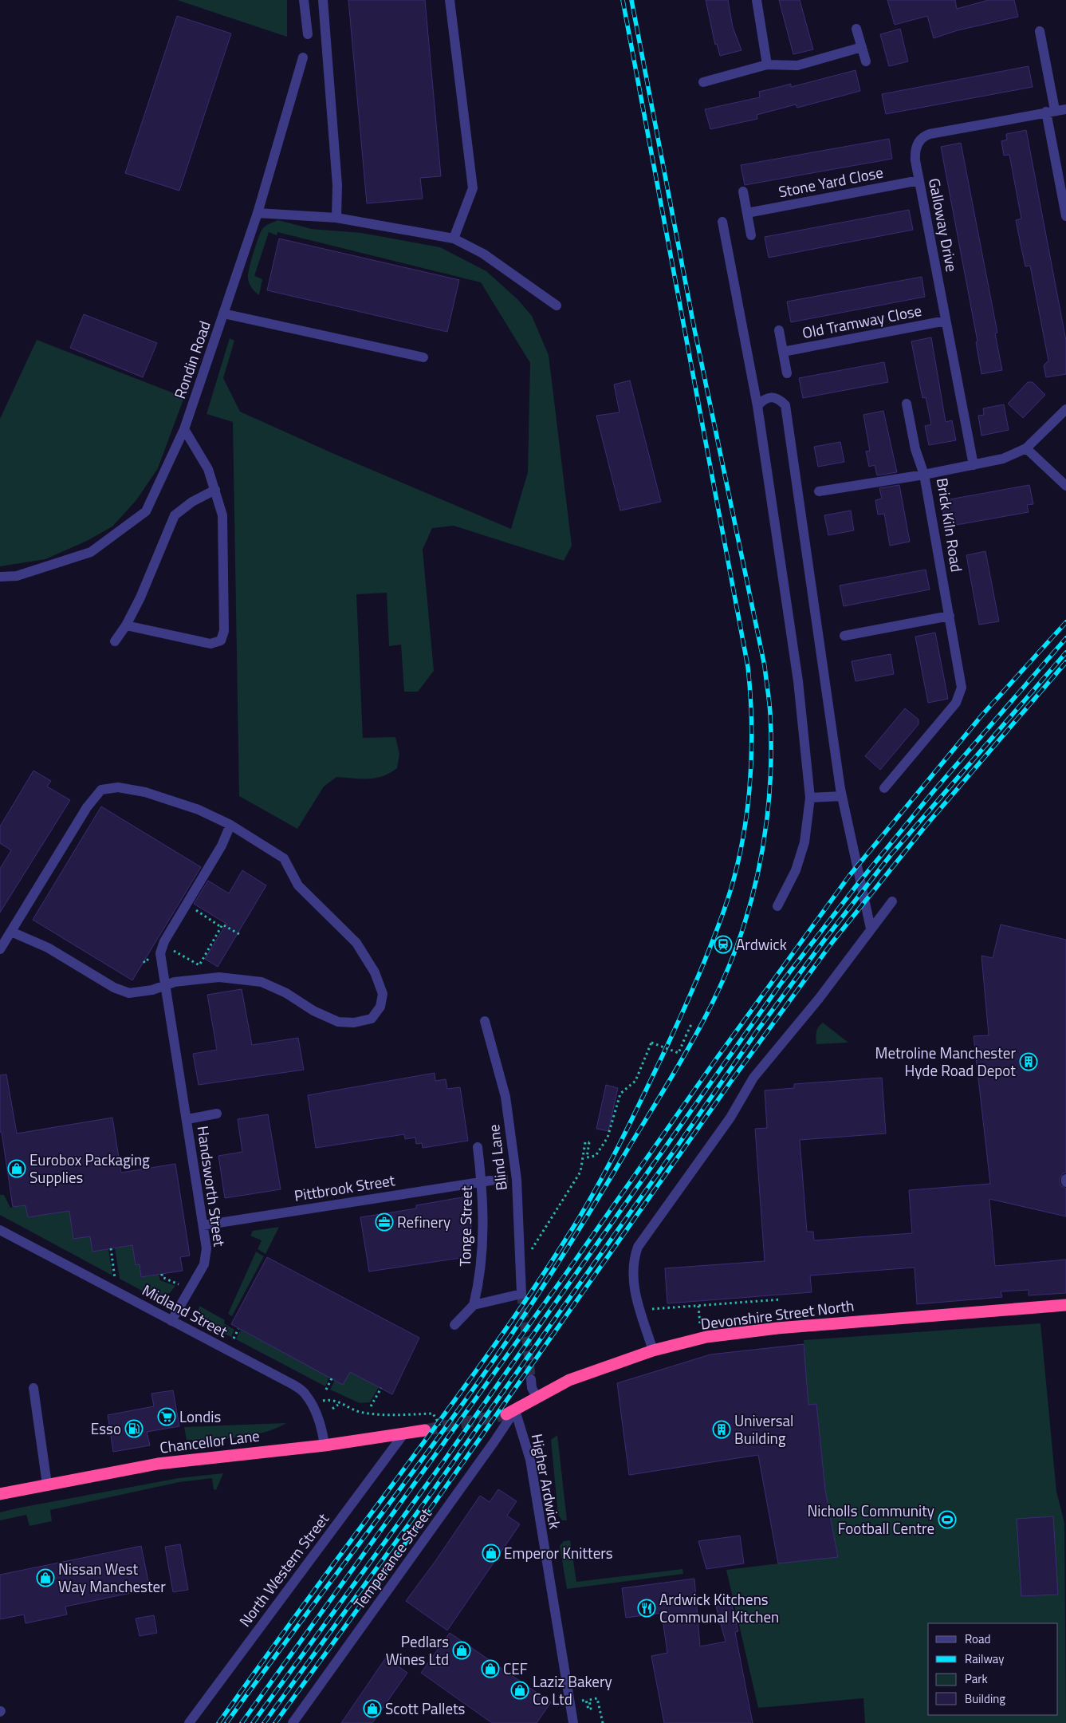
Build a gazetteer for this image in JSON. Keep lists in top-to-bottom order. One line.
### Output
{"streets":{"highway":["Devonshire Street North","Chancellor Lane"],"street":["Stone Yard Close","Galloway Drive","Old Tramway Close","Rondin Road","Brick Kiln Road","Blind Lane","Handsworth Street","Pittbrook Street","Tonge Street","Midland Street","Higher Ardwick","Temperance Street","North Western Street"]},"crossings":[["Stone Yard Close","Galloway Drive"],["Galloway Drive","Old Tramway Close"],["Galloway Drive","Brick Kiln Road"],["Blind Lane","Tonge Street"],["Handsworth Street","Pittbrook Street"],["Handsworth Street","Midland Street"],["Pittbrook Street","Tonge Street"],["Midland Street","Chancellor Lane"],["Devonshire Street North","Higher Ardwick"],["Devonshire Street North","Temperance Street"],["Chancellor Lane","North Western Street"],["Higher Ardwick","Temperance Street"]],"places":{"station":["Ardwick"],"building":["Metroline Manchester Hyde Road Depot","Universal Building"],"shop":["Eurobox Packaging Supplies","Emperor Knitters","Nissan West Way Manchester","Pedlars Wines Ltd","CEF","Laziz Bakery Co Ltd","Scott Pallets"],"office":["Refinery"],"supermarket":["Londis"],"fuel station":["Esso"],"sports":["Nicholls Community Football Centre"],"restaurant":["Ardwick Kitchens Communal Kitchen"]},"legend":["Road","Railway","Park","Building"]}
